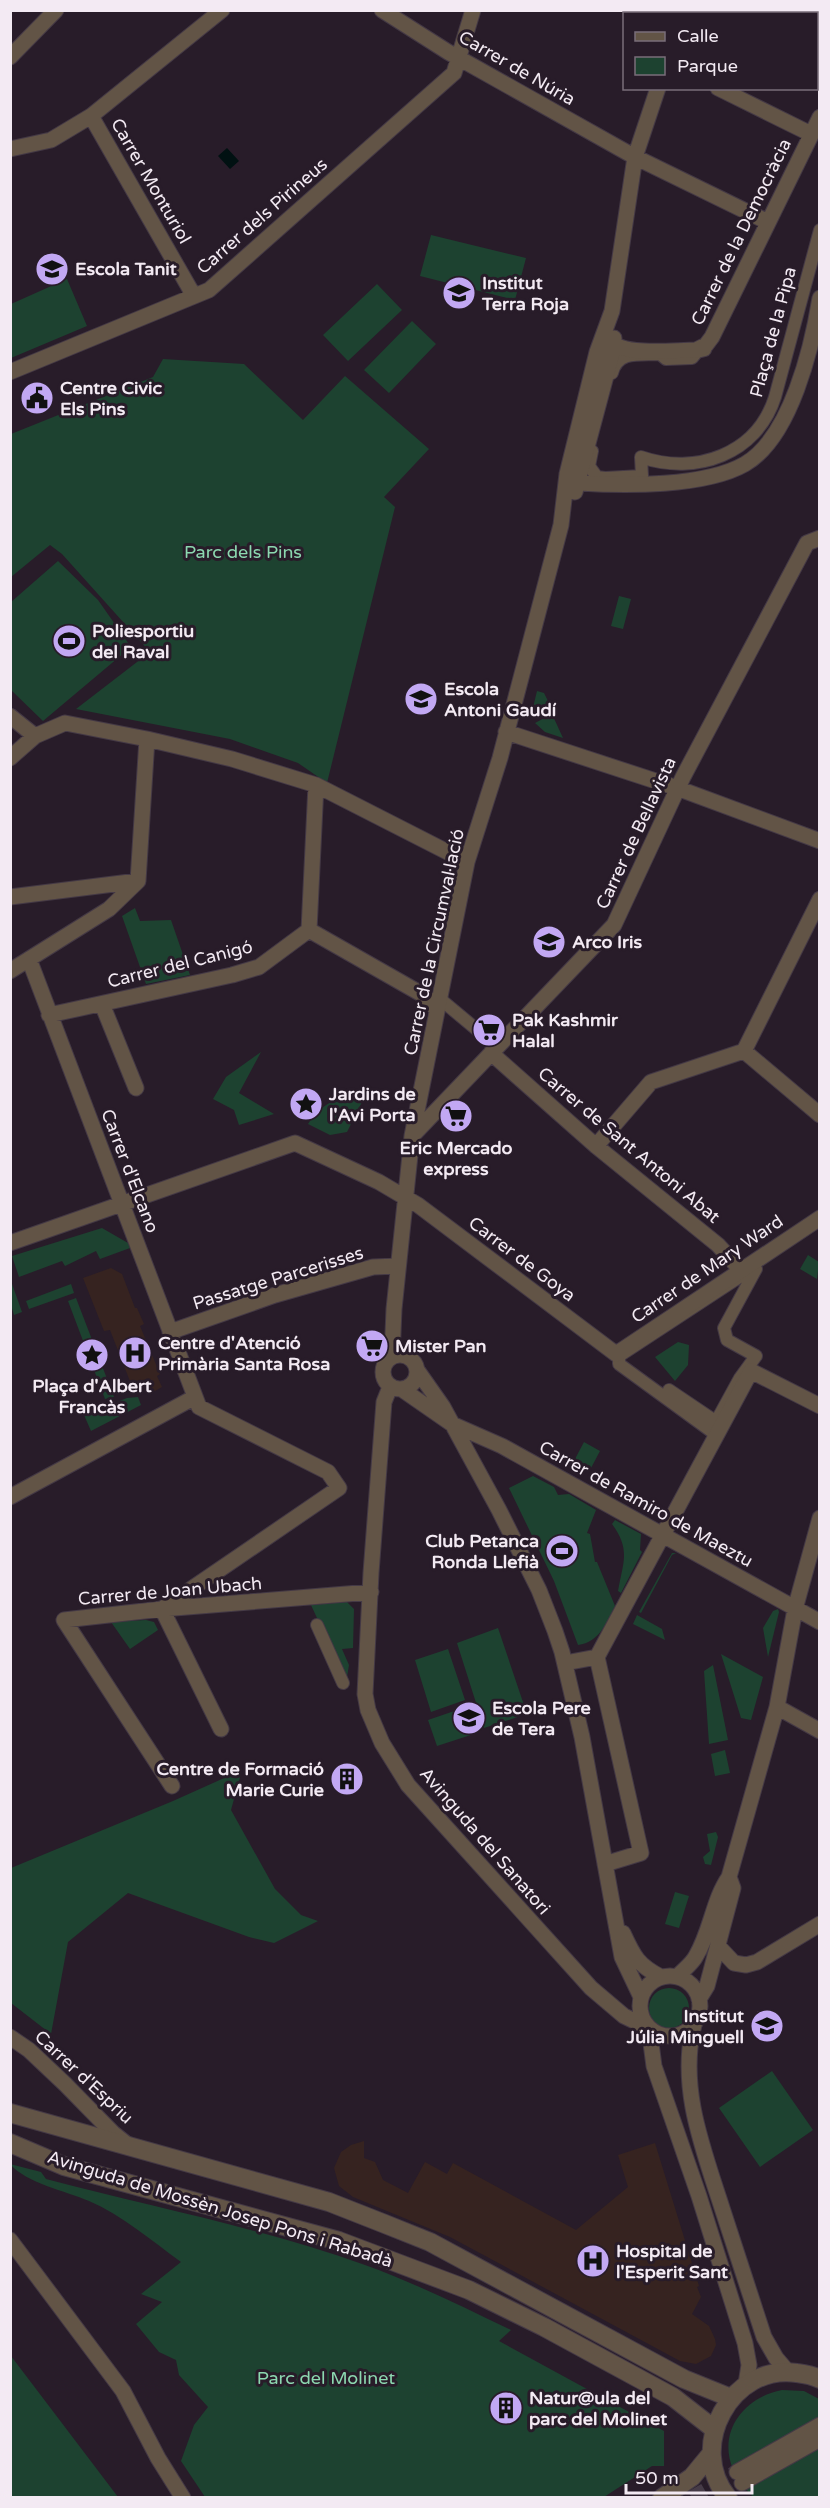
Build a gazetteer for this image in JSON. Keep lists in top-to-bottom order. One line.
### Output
{"streets":{"street":["Carrer de Núria","Carrer Monturiol","Carrer dels Pirineus","Carrer de la Democràcia","Plaça de la Pipa","Carrer de Bellavista","Carrer de la Circumval·lació","Carrer del Canigó","Carrer de Sant Antoni Abat","Carrer d'Elcano","Carrer de Goya","Carrer de Mary Ward","Passatge Parcerisses","Carrer de Ramiro de Maeztu","Carrer de Joan Ubach","Avinguda del Sanatori","Carrer d'Espriu","Avinguda de Mossèn Josep Pons i Rabadà"]},"crossings":[["Carrer de Núria","Carrer dels Pirineus"],["Carrer de Núria","Carrer de la Democràcia"],["Carrer de Núria","Carrer de la Circumval·lació"],["Carrer Monturiol","Carrer dels Pirineus"],["Carrer de la Democràcia","Plaça de la Pipa"],["Carrer de la Democràcia","Carrer de la Circumval·lació"],["Carrer de Bellavista","Carrer de la Circumval·lació"],["Carrer de Bellavista","Carrer de Sant Antoni Abat"],["Carrer de la Circumval·lació","Carrer de Sant Antoni Abat"],["Carrer de la Circumval·lació","Carrer de Goya"],["Carrer del Canigó","Carrer d'Elcano"],["Carrer de Sant Antoni Abat","Carrer de Mary Ward"],["Carrer d'Elcano","Carrer de Goya"],["Carrer d'Elcano","Passatge Parcerisses"],["Carrer de Goya","Carrer de Mary Ward"],["Carrer de Ramiro de Maeztu","Avinguda del Sanatori"],["Carrer de Joan Ubach","Avinguda del Sanatori"],["Carrer d'Espriu","Avinguda de Mossèn Josep Pons i Rabadà"]],"parks":["Parc dels Pins","Parc del Molinet"],"places":{"school or university":["Escola Tanit","Institut Terra Roja","Escola Antoni Gaudí","Arco Iris","Escola Pere de Tera","Institut Júlia Minguell"],"public building":["Centre Civic Els Pins"],"sports":["Poliesportiu del Raval","Club Petanca Ronda Llefià"],"supermarket":["Pak Kashmir Halal","Eric Mercado express","Mister Pan"],"place":["Jardins de l'Avi Porta","Plaça d'Albert Francàs"],"hospital":["Centre d'Atenció Primària Santa Rosa","Hospital de l'Esperit Sant"],"building":["Centre de Formació Marie Curie","Natur@ula del parc del Molinet"]},"legend":["Calle","Parque"],"scale_bar":"50 m"}
